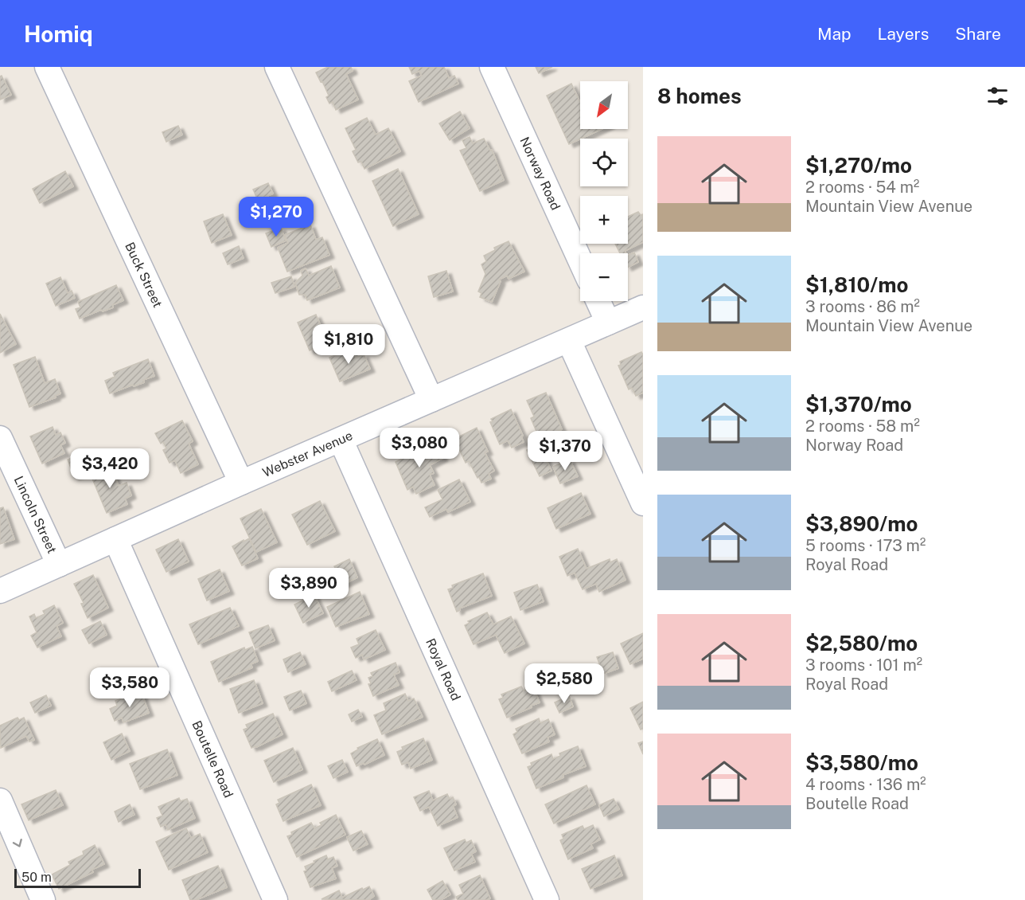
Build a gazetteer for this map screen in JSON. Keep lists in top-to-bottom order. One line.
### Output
{"streets":{"street":["Norway Road","Buck Street","Webster Avenue","Lincoln Street","Royal Road","Boutelle Road"]},"crossings":[["Buck Street","Webster Avenue"],["Webster Avenue","Lincoln Street"],["Webster Avenue","Royal Road"],["Webster Avenue","Boutelle Road"]],"scale_bar":"50 m","north":"bottom left","page":{"header":"Homiq","nav":["Map","Layers","Share"],"heading":"8 homes","map_buttons":["+","−"],"list":[{"name":"$1,270/mo","note":"2 rooms · 54 m² · Mountain View Avenue"},{"name":"$1,810/mo","note":"3 rooms · 86 m² · Mountain View Avenue"},{"name":"$1,370/mo","note":"2 rooms · 58 m² · Norway Road"},{"name":"$3,890/mo","note":"5 rooms · 173 m² · Royal Road"},{"name":"$2,580/mo","note":"3 rooms · 101 m² · Royal Road"},{"name":"$3,580/mo","note":"4 rooms · 136 m² · Boutelle Road"}],"price":["$1,270","$1,810","$3,080","$1,370","$3,420","$3,890","$2,580","$3,580"],"scale":"50 m"}}
